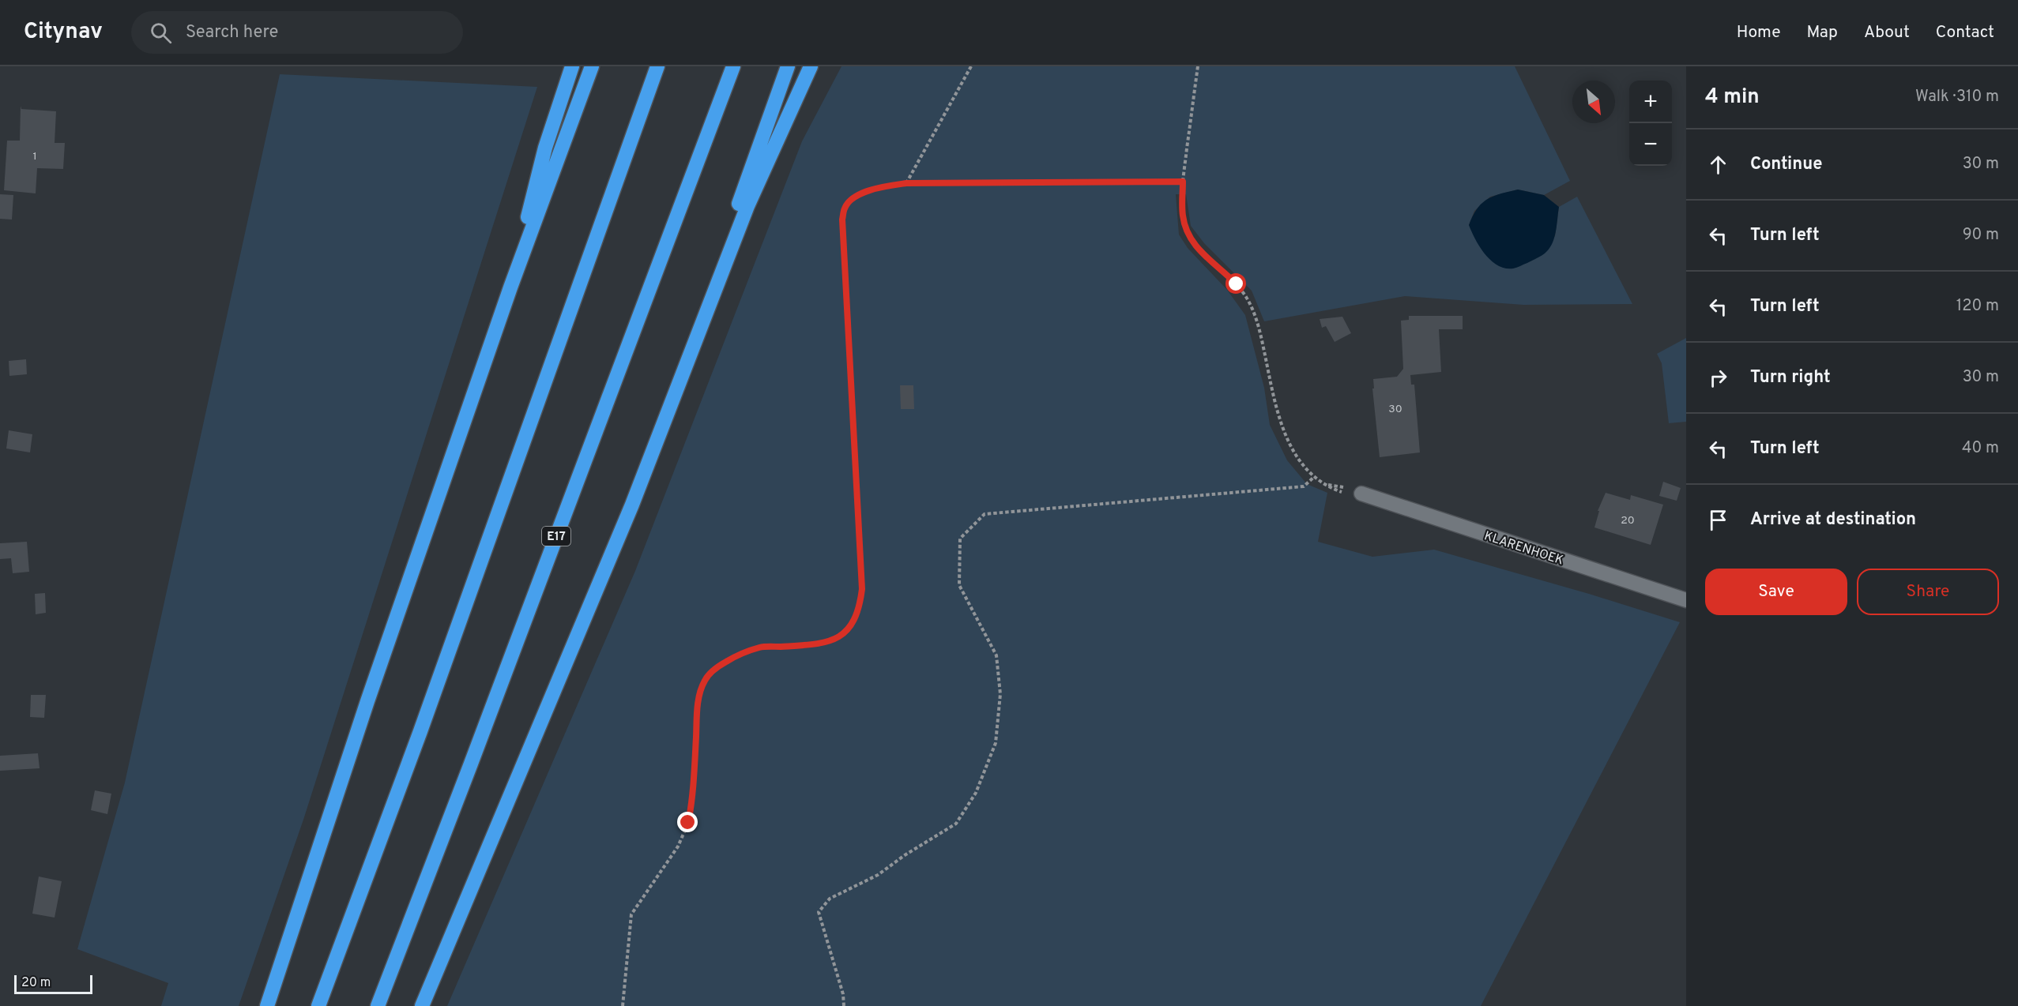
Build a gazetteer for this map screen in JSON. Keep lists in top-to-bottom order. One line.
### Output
{"streets":{"highway":["E17"],"street":["KLARENHOEK"]},"house_numbers":["1","30","20"],"scale_bar":"20 m","north":"bottom right","page":{"header":"Citynav","search":"Search here","nav":["Home","Map","About","Contact"],"heading":["4 min","Walk · 310 m"],"map_buttons":["+","−"],"list":[["Continue","30 m"],["Turn left","90 m"],["Turn left","120 m"],["Turn right","30 m"],["Turn left","40 m"],"Arrive at destination"],"buttons":["Save","Share"],"scale":"20 m"}}
